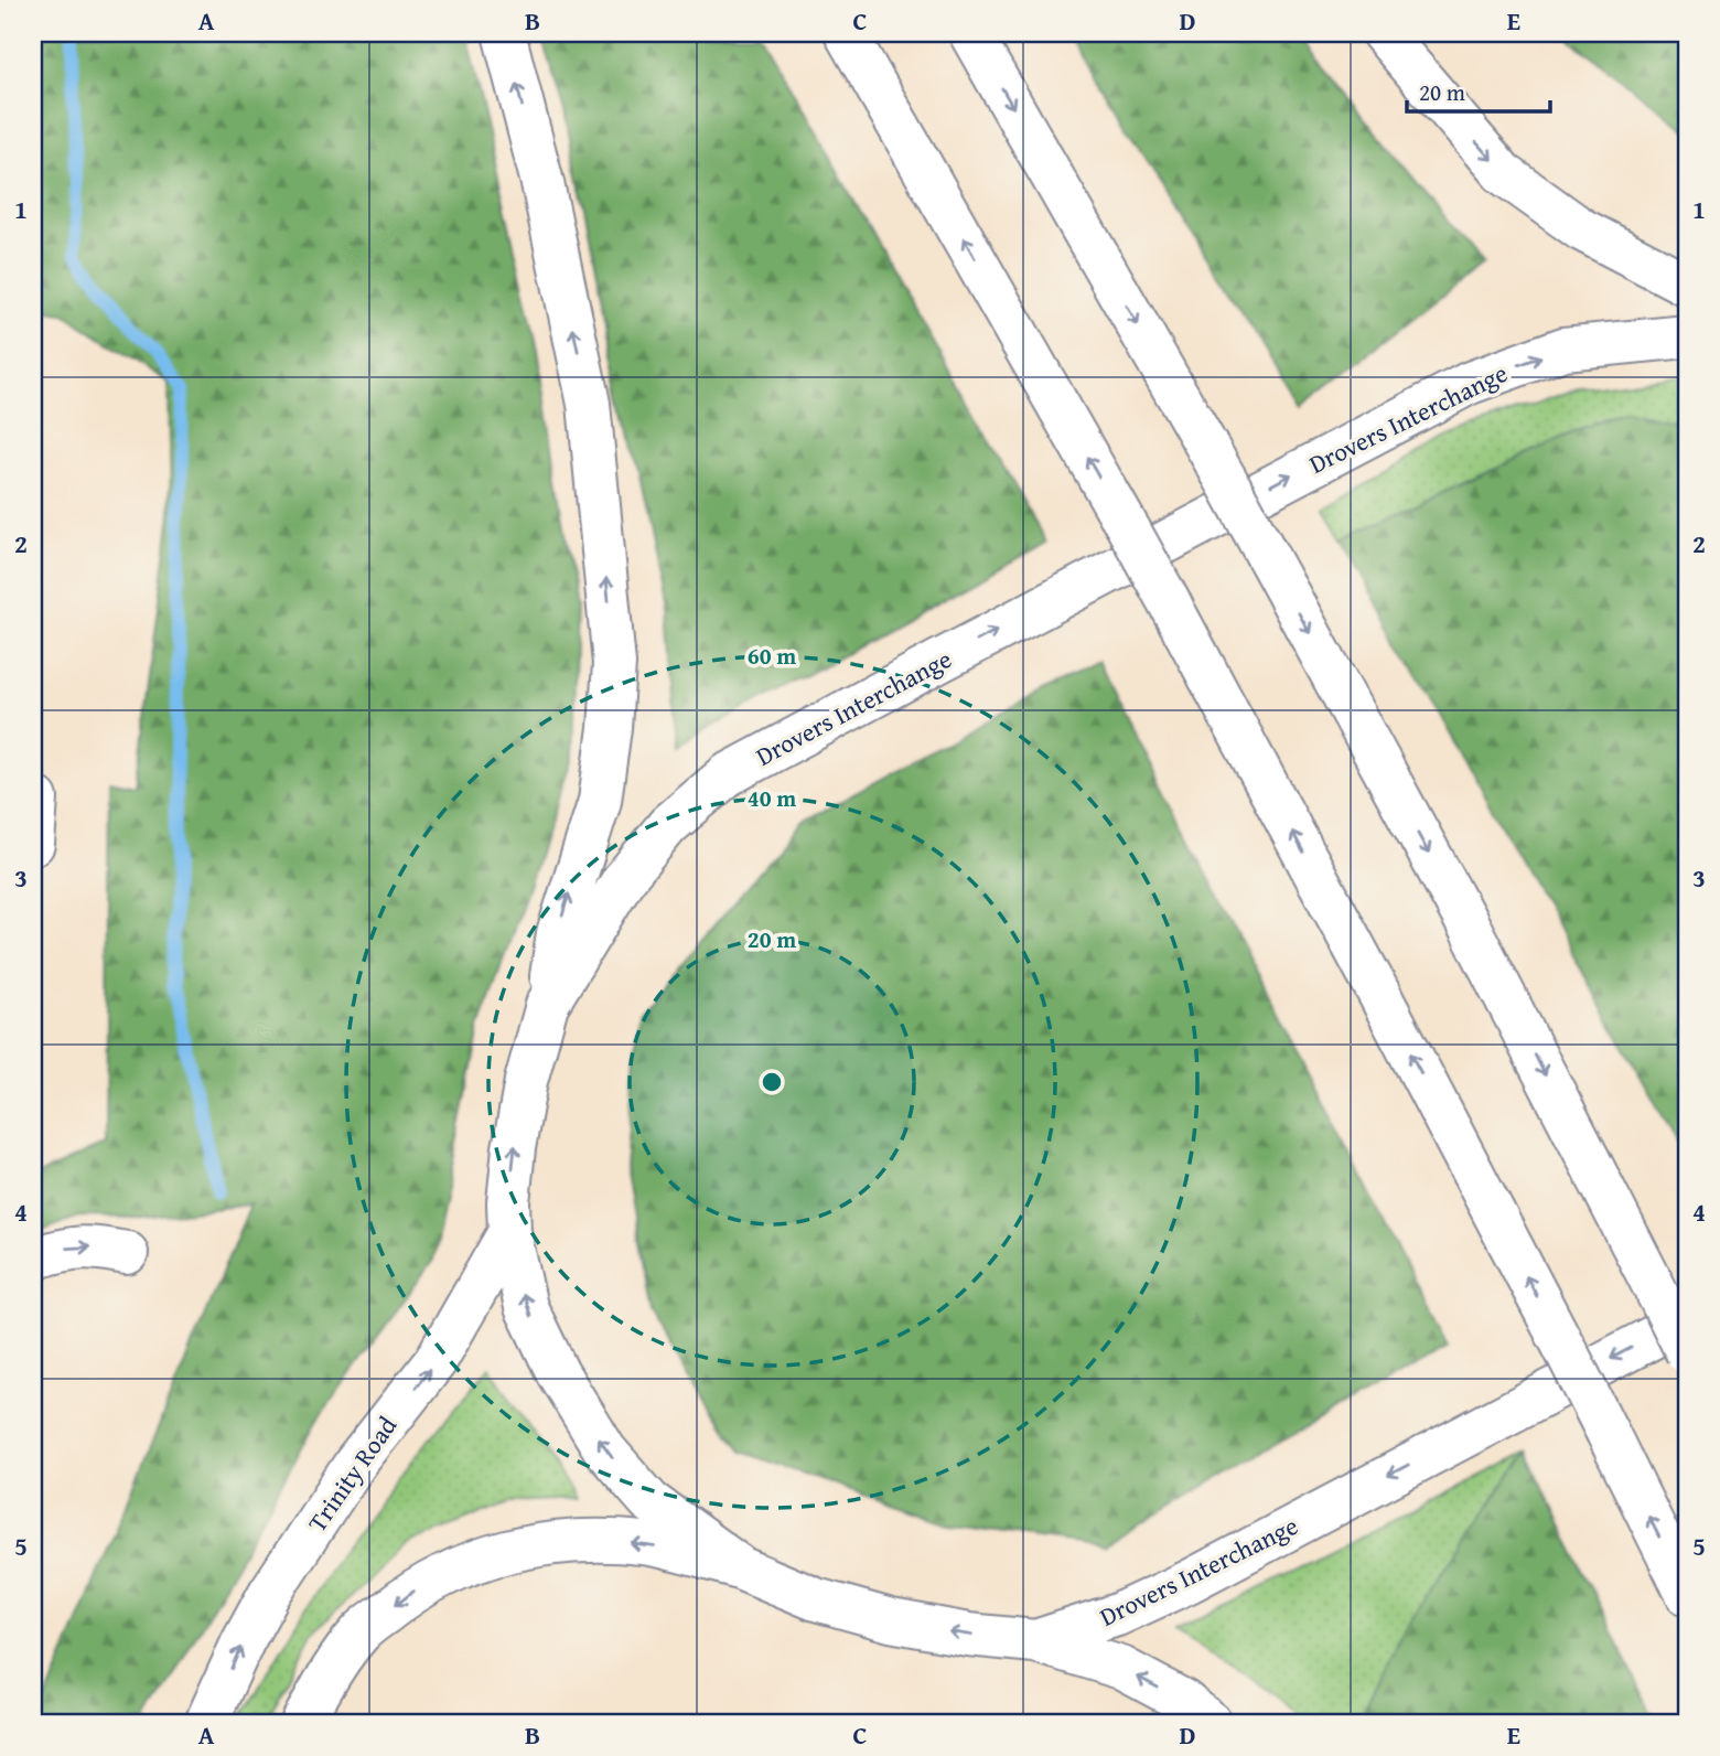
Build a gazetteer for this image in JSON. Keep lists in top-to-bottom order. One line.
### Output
{"streets":{"main road":["Drovers Interchange","Trinity Road"]},"crossings":[["Drovers Interchange","Trinity Road"]],"one_way":["Trinity Road"],"scale_bar":"20 m","grid":{"columns":["A","B","C","D","E"],"rows":["1","2","3","4","5"]},"rings":["60 m","40 m","20 m"]}
